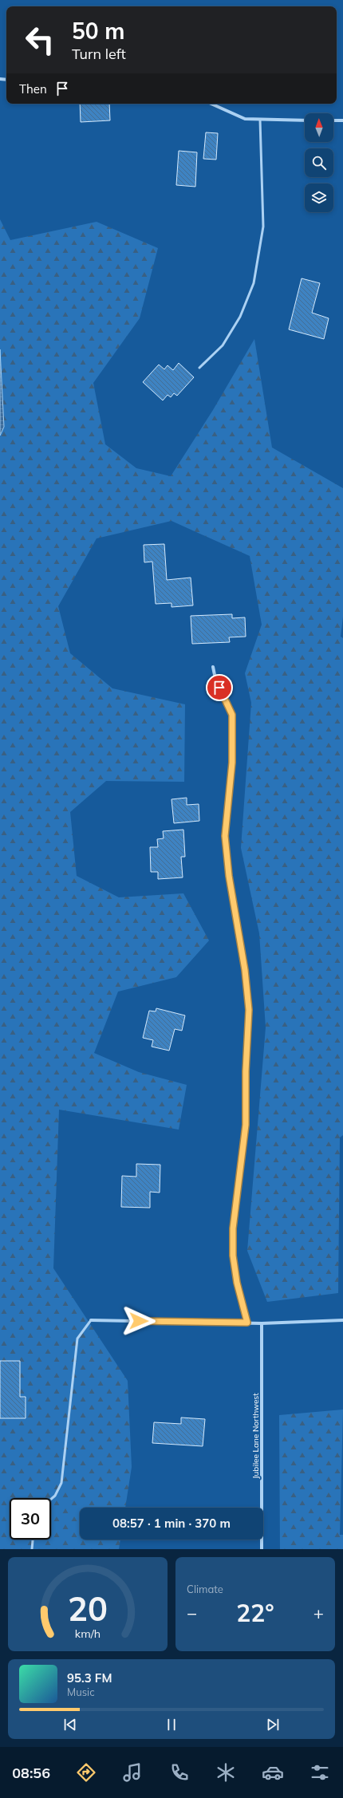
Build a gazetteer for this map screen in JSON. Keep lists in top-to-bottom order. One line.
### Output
{"streets":{"street":["Jubilee Lane Northwest"]},"north":"top","page":{"turn":["50 m","Turn left"],"then":"Then","limit":"30","trip":"08:57 · 1 min · 370 m","tile":"Climate","heat":["−","22°","+"],"song":["95.3 FM","Music"],"tabs":"08:56","gauge":["20","km/h"]}}
